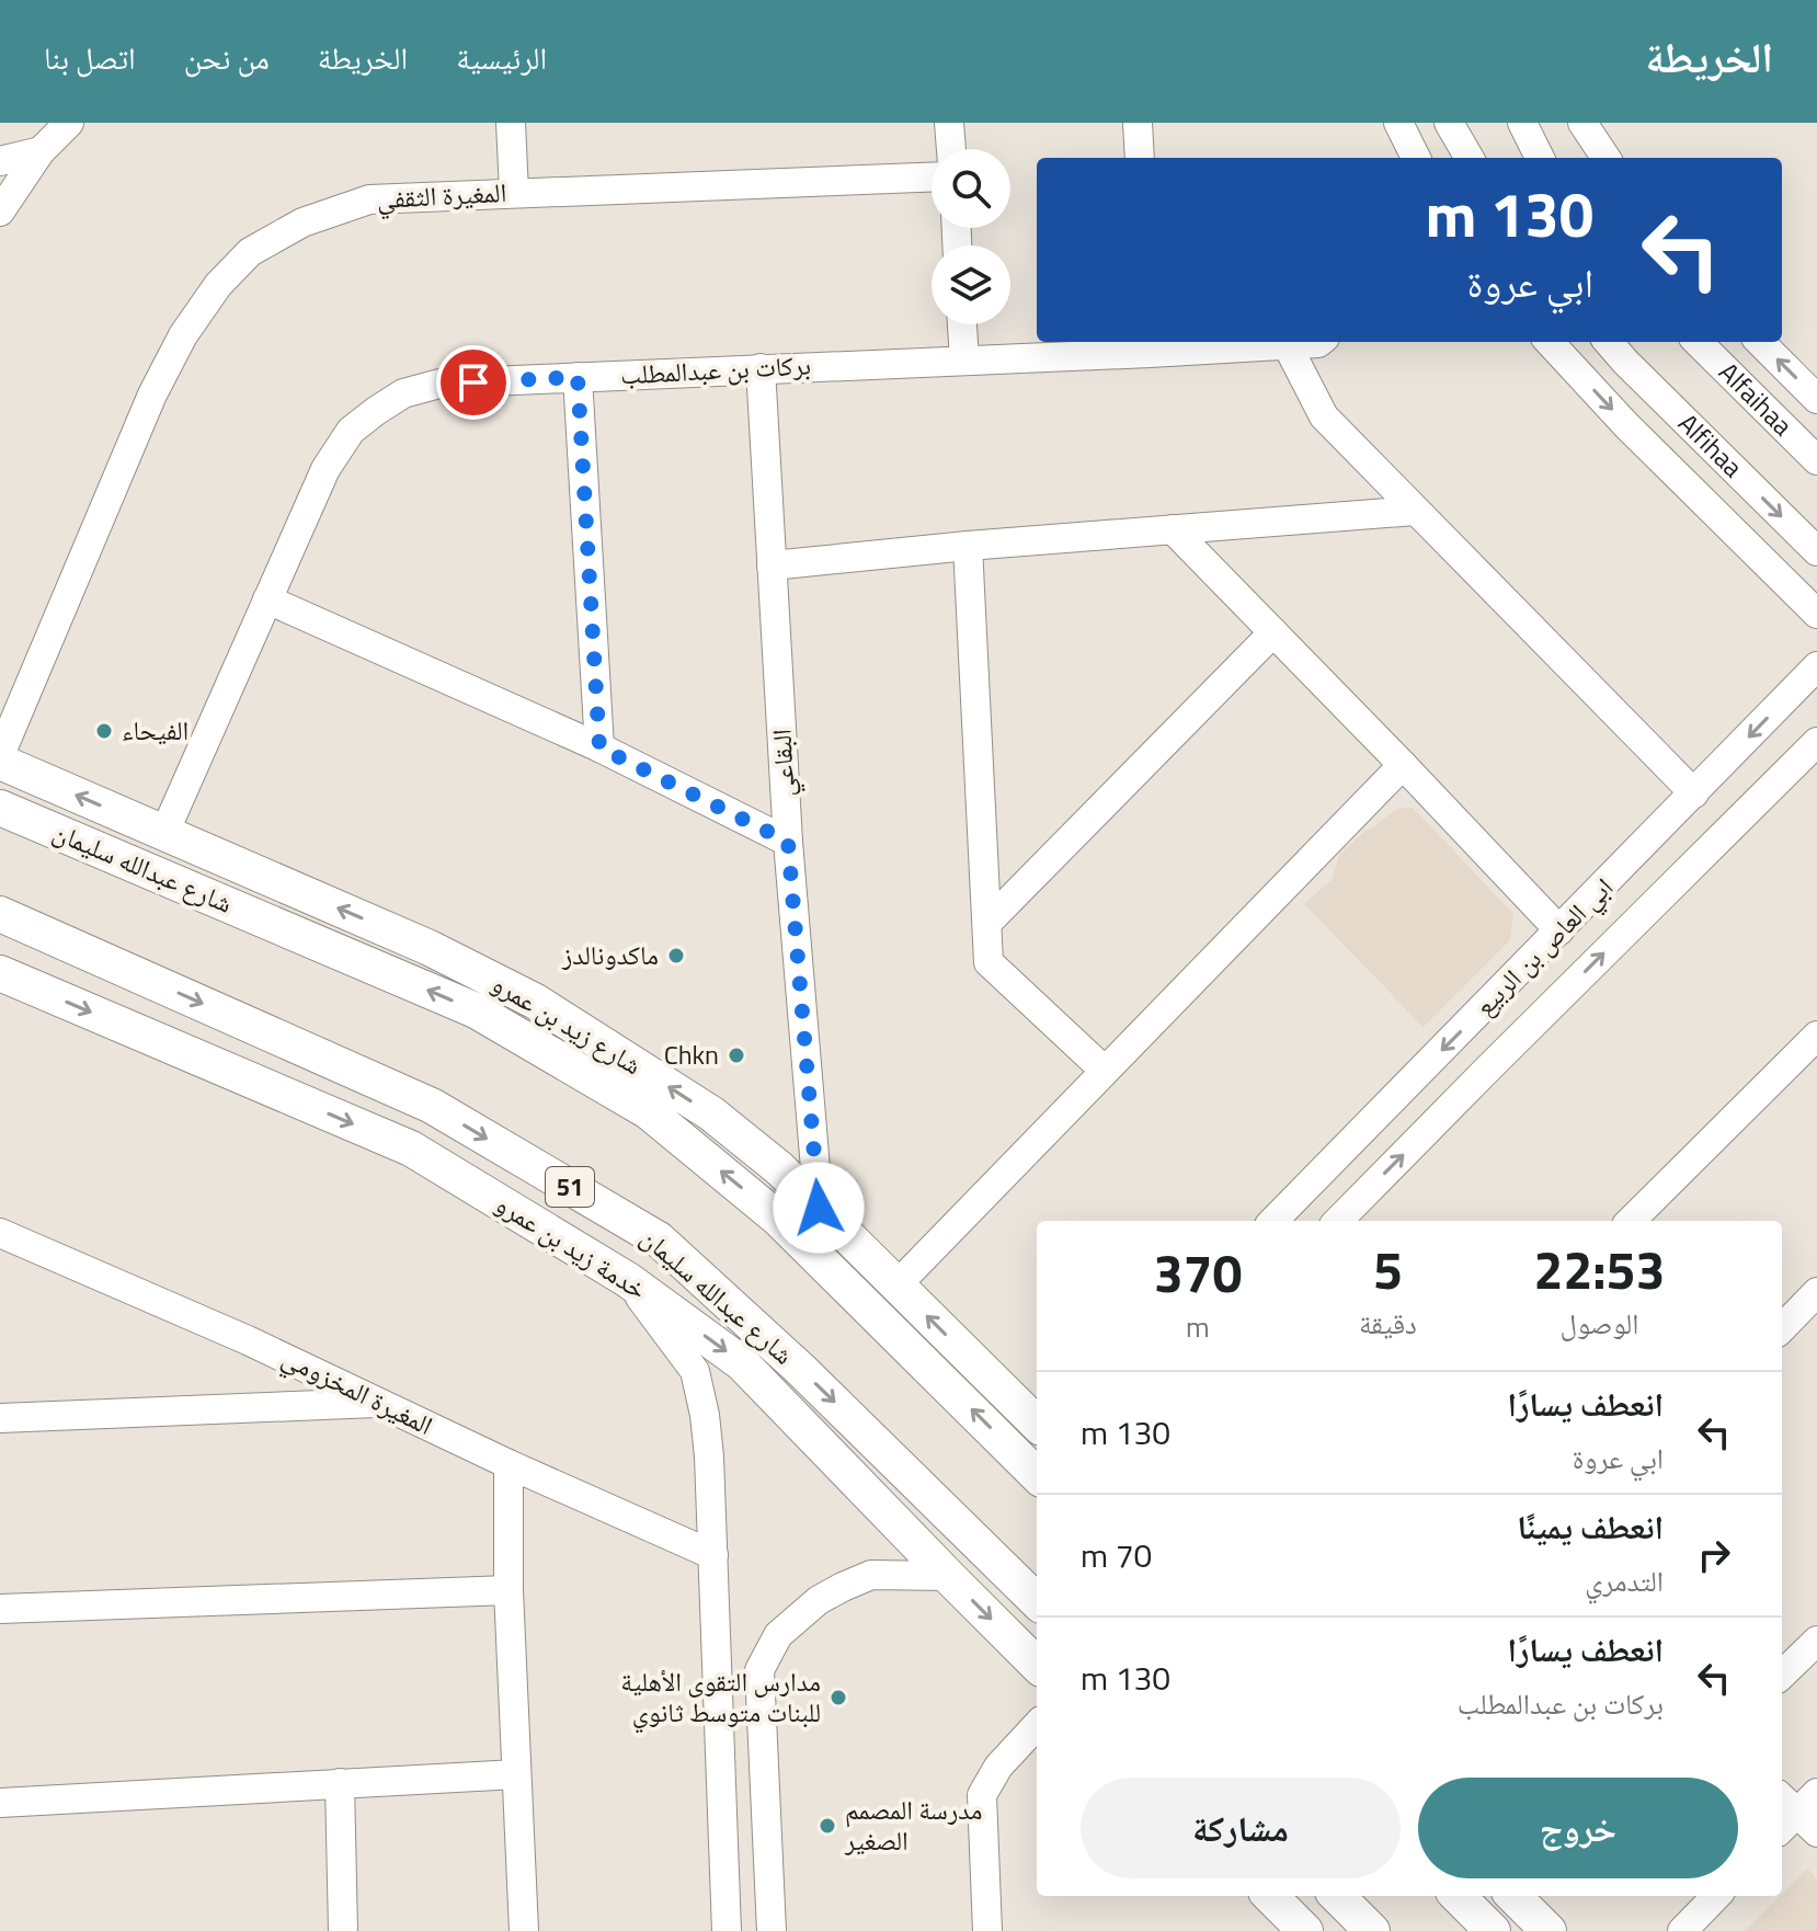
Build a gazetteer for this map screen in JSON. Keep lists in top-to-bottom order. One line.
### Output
{"streets":{"main road":["شارع عبدالله سليمان","شارع زيد بن عمرو","51","خدمة زيد بن عمرو"],"street":["المغيرة الثقفي","بركات بن عبدالمطلب","Alfaihaa","Alfihaa","البقاعي","ابي العاص بن الربيع","المغيرة المخزومي"]},"crossings":[["المغيرة الثقفي","شارع زيد بن عمرو"],["بركات بن عبدالمطلب","البقاعي"],["بركات بن عبدالمطلب","شارع زيد بن عمرو"],["البقاعي","شارع زيد بن عمرو"]],"one_way":["شارع زيد بن عمرو","خدمة زيد بن عمرو"],"places":["الفيحاء","ماكدونالدز","Chkn","مدارس التقوى الأهلية للبنات متوسط ثانوي","مدرسة المصمم الصغير"],"page":{"header":"الخريطة","nav":["الرئيسية","الخريطة","من نحن","اتصل بنا"],"turn":["130 m","ابي عروة"],"eta":["22:53","الوصول","5","دقيقة","370","m"],"list":[{"name":"انعطف يسارًا","note":"ابي عروة","value":"130 m"},{"name":"انعطف يمينًا","note":"التدمري","value":"70 m"},{"name":"انعطف يسارًا","note":"بركات بن عبدالمطلب","value":"130 m"}],"buttons":["خروج","مشاركة"]}}
